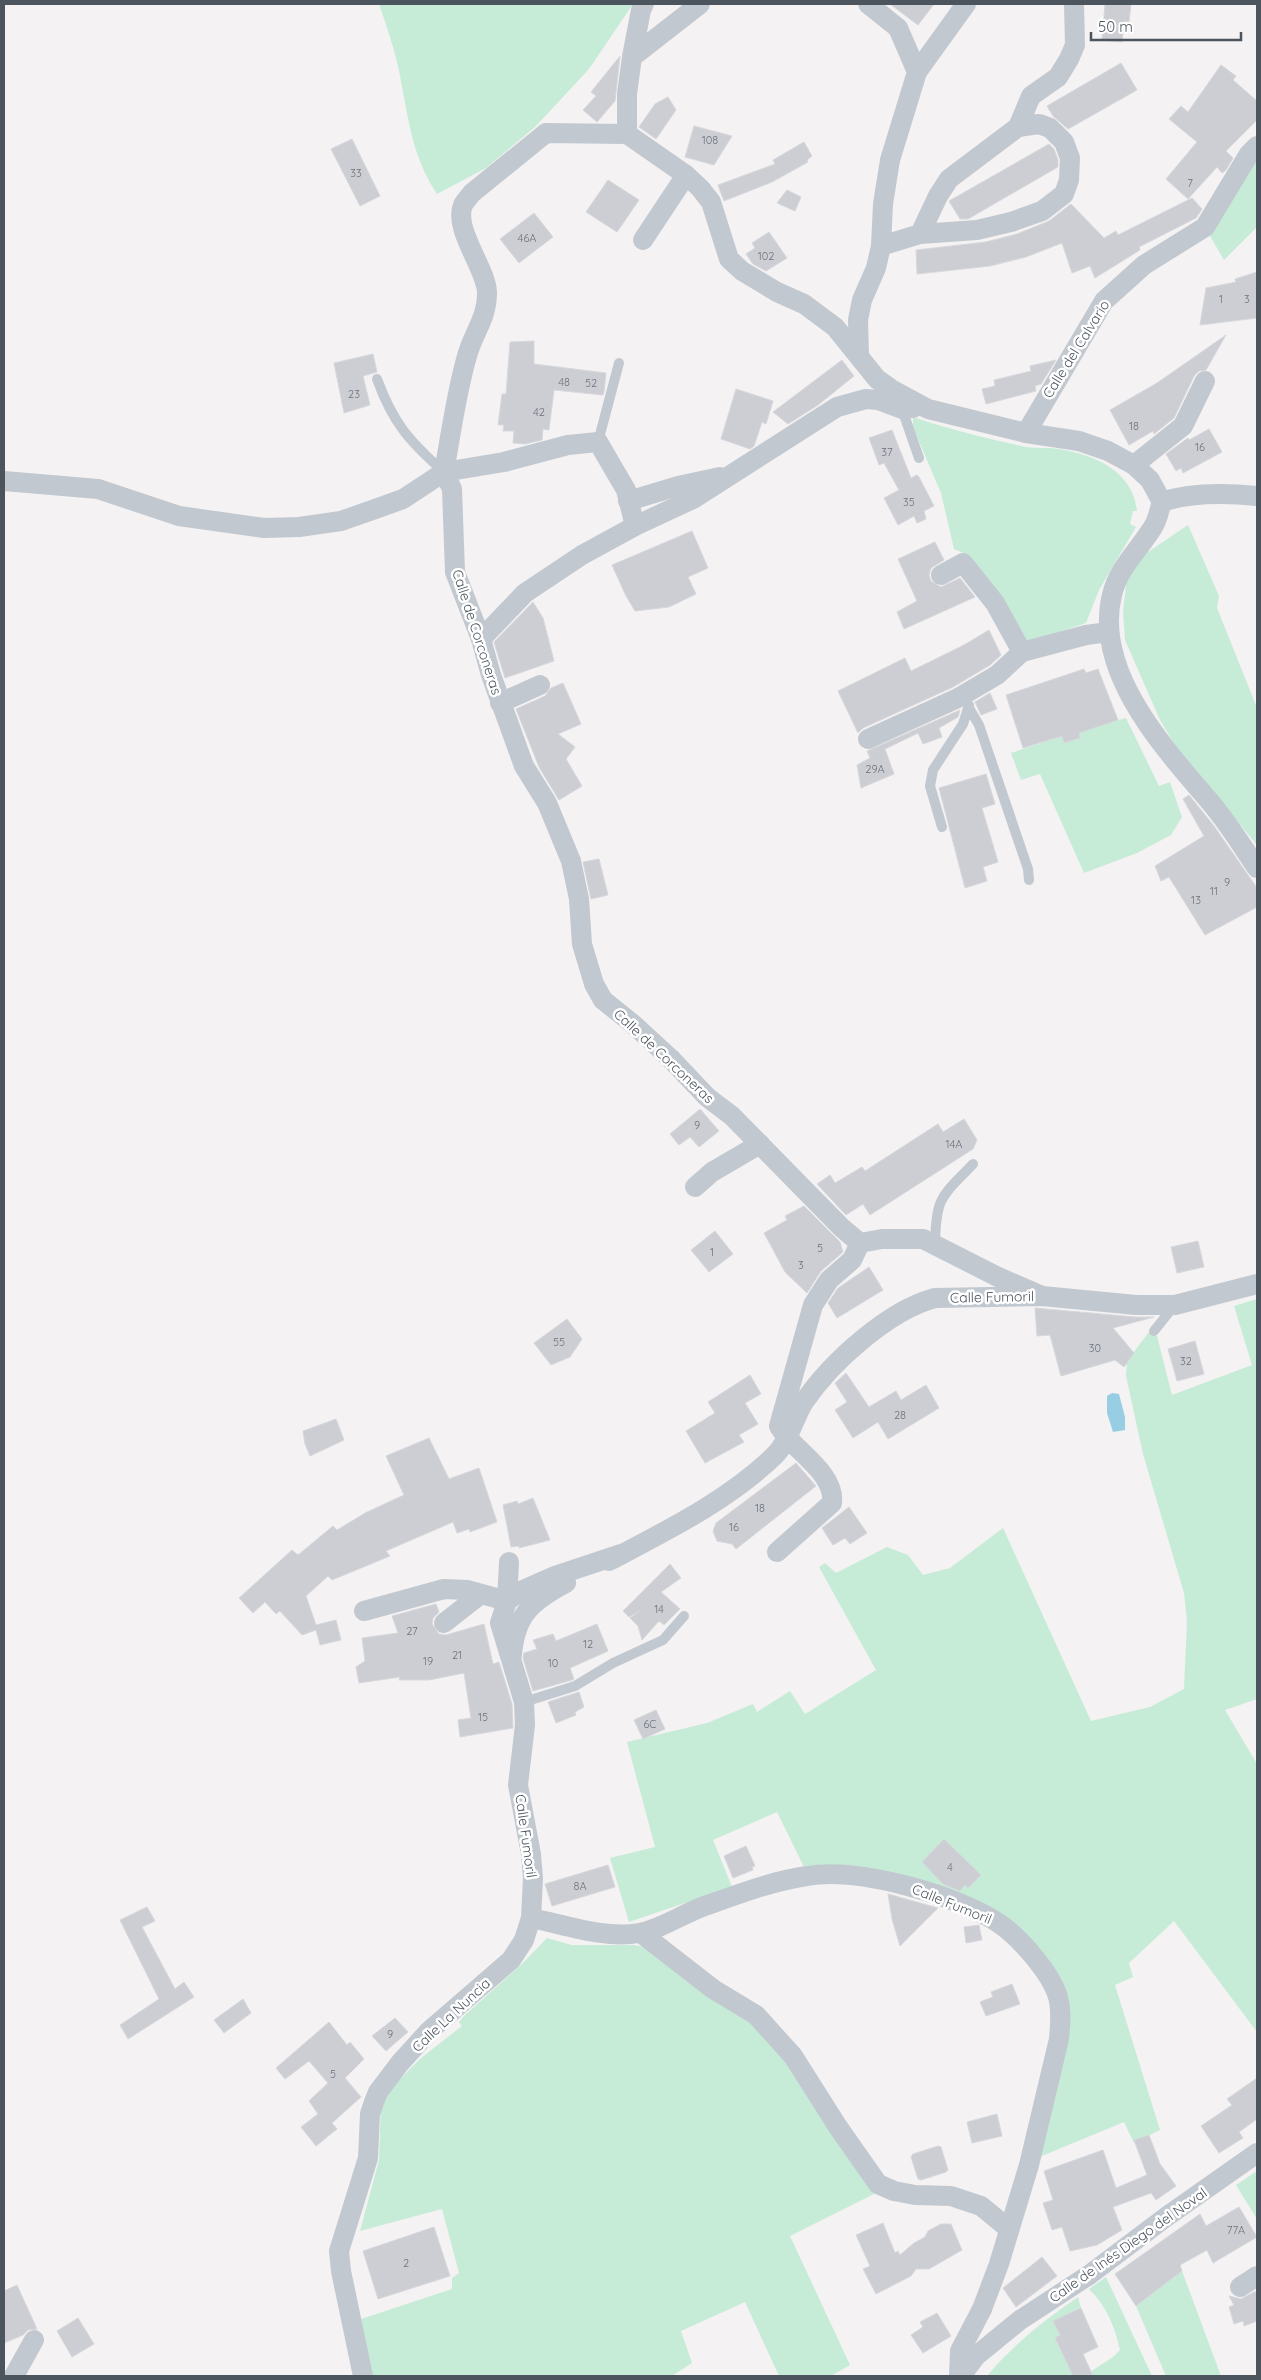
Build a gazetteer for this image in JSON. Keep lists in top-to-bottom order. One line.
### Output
{"streets":{"street":["Calle del Calvario","Calle de Corconeras","Calle Fumoril","Calle La Nuncia","Calle de Inés Diego del Noval"]},"crossings":[["Calle Fumoril","Calle La Nuncia"],["Calle Fumoril","Calle de Inés Diego del Noval"]],"house_numbers":["108","33","7","46A","102","1","3","48","52","23","42","18","16","37","35","29A","9","11","13","9","14A","5","1","3","55","30","32","28","18","16","14","27","12","21","19","10","15","6C","4","8A","9","5","77A","2"],"scale_bar":"50 m"}
